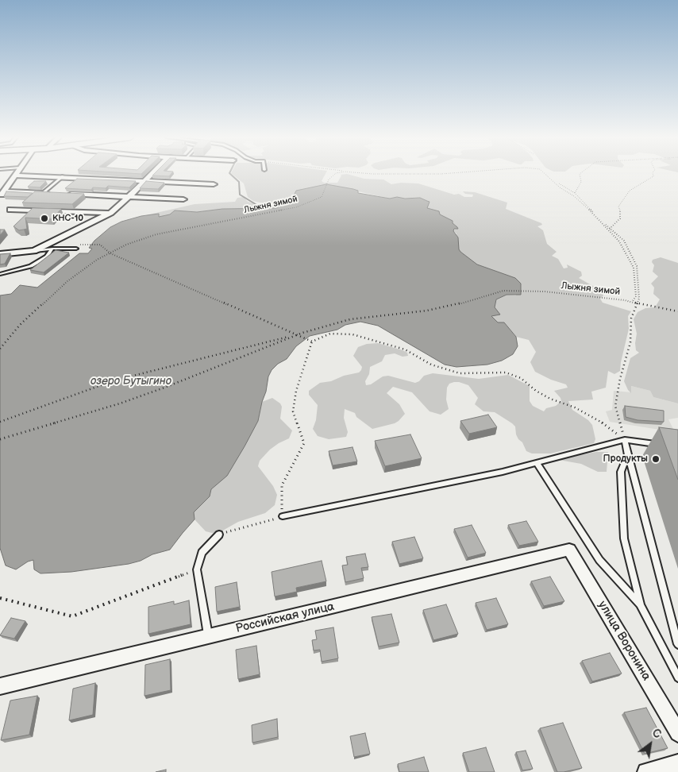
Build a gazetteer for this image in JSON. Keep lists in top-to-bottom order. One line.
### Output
{"streets":{"street":["Российская улица","улица Воронина"],"path":["Лыжня зимой"]},"crossings":[["Российская улица","улица Воронина"]],"water":["озеро Бутыгино"],"places":["КНС-10","Продукты"],"north":"top right"}
